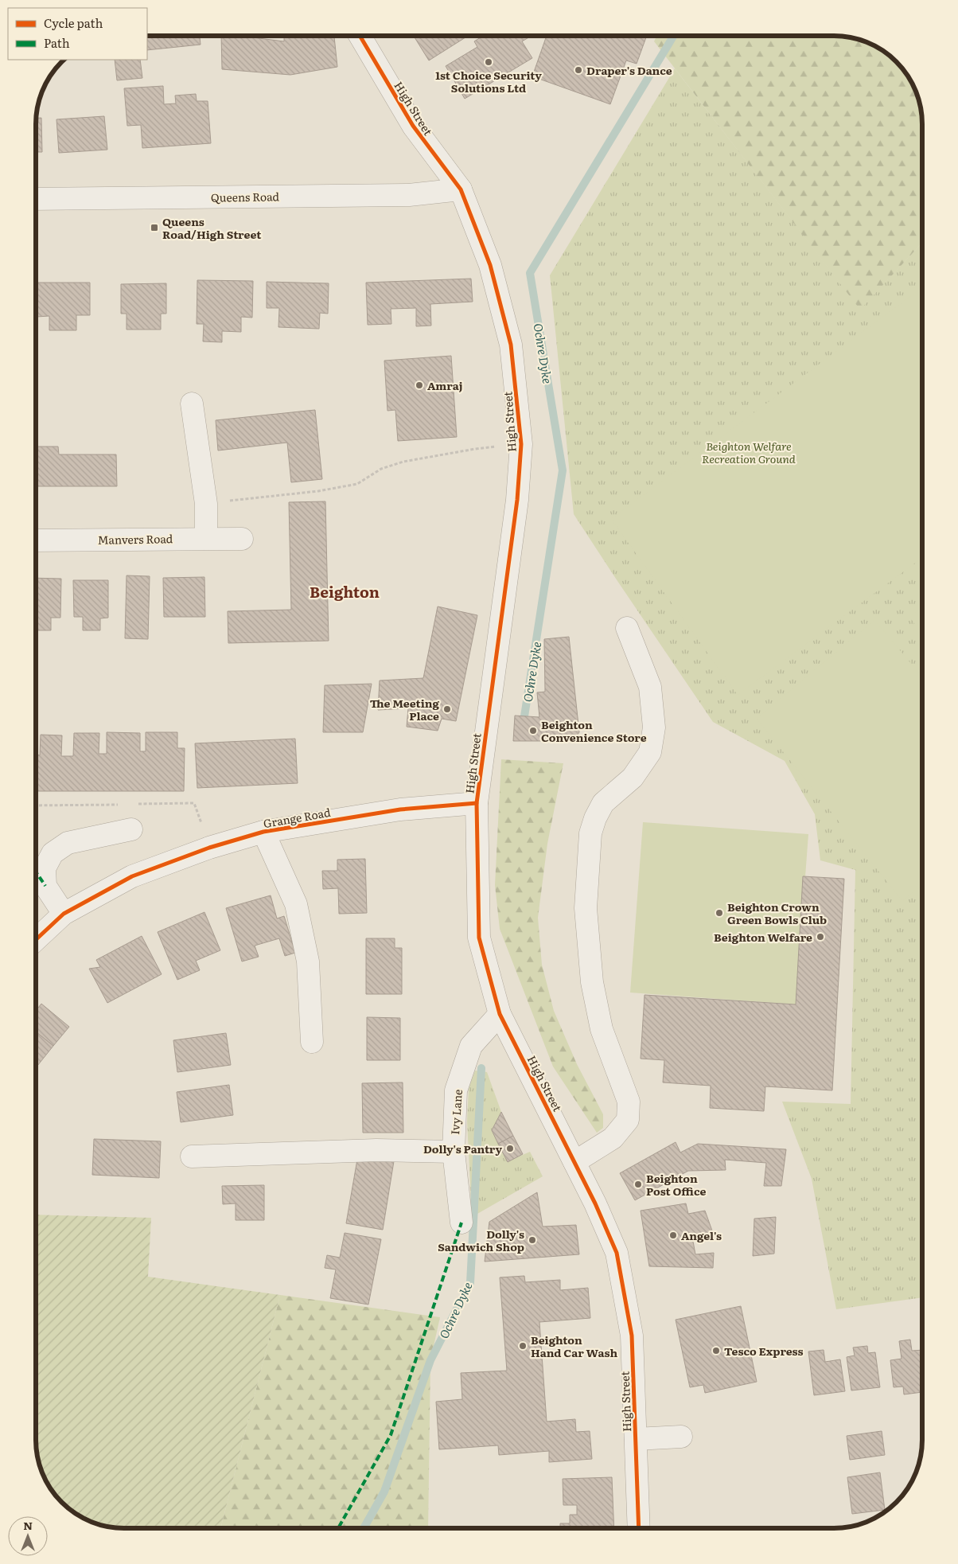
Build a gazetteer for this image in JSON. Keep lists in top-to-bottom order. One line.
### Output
{"streets":{"street":["High Street","Queens Road","Manvers Road","Grange Road","Ivy Lane"]},"crossings":[["High Street","Queens Road"],["High Street","Grange Road"],["High Street","Ivy Lane"]],"districts":["Beighton"],"water":["Ochre Dyke"],"parks":["Beighton Welfare Recreation Ground"],"places":{"other":["1st Choice Security Solutions Ltd","Draper's Dance","Amraj","The Meeting Place","Beighton Convenience Store","Beighton Crown Green Bowls Club","Beighton Welfare","Dolly's Pantry","Beighton Post Office","Angel's","Dolly's Sandwich Shop","Beighton Hand Car Wash","Tesco Express"],"transit":["Queens Road/High Street"]},"legend":["Cycle path","Path"],"north":"top"}
